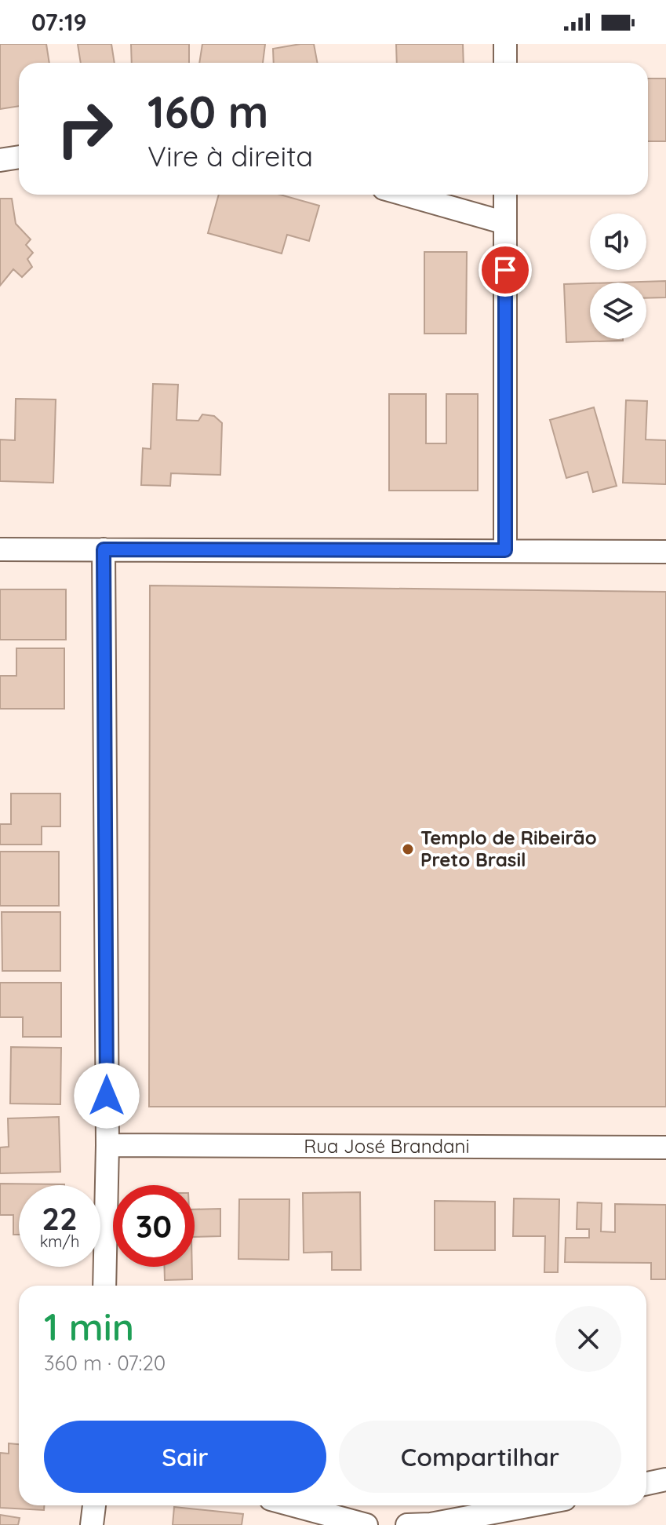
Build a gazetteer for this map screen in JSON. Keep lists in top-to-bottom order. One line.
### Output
{"streets":{"street":["Rua José Brandani"]},"places":["Templo de Ribeirão Preto Brasil"],"page":{"status":"07:19","turn":["160 m","Vire à direita"],"speed":"22 km/h","limit":"30","heading":["1 min","360 m · 07:20"],"buttons":["Sair","Compartilhar"]}}
